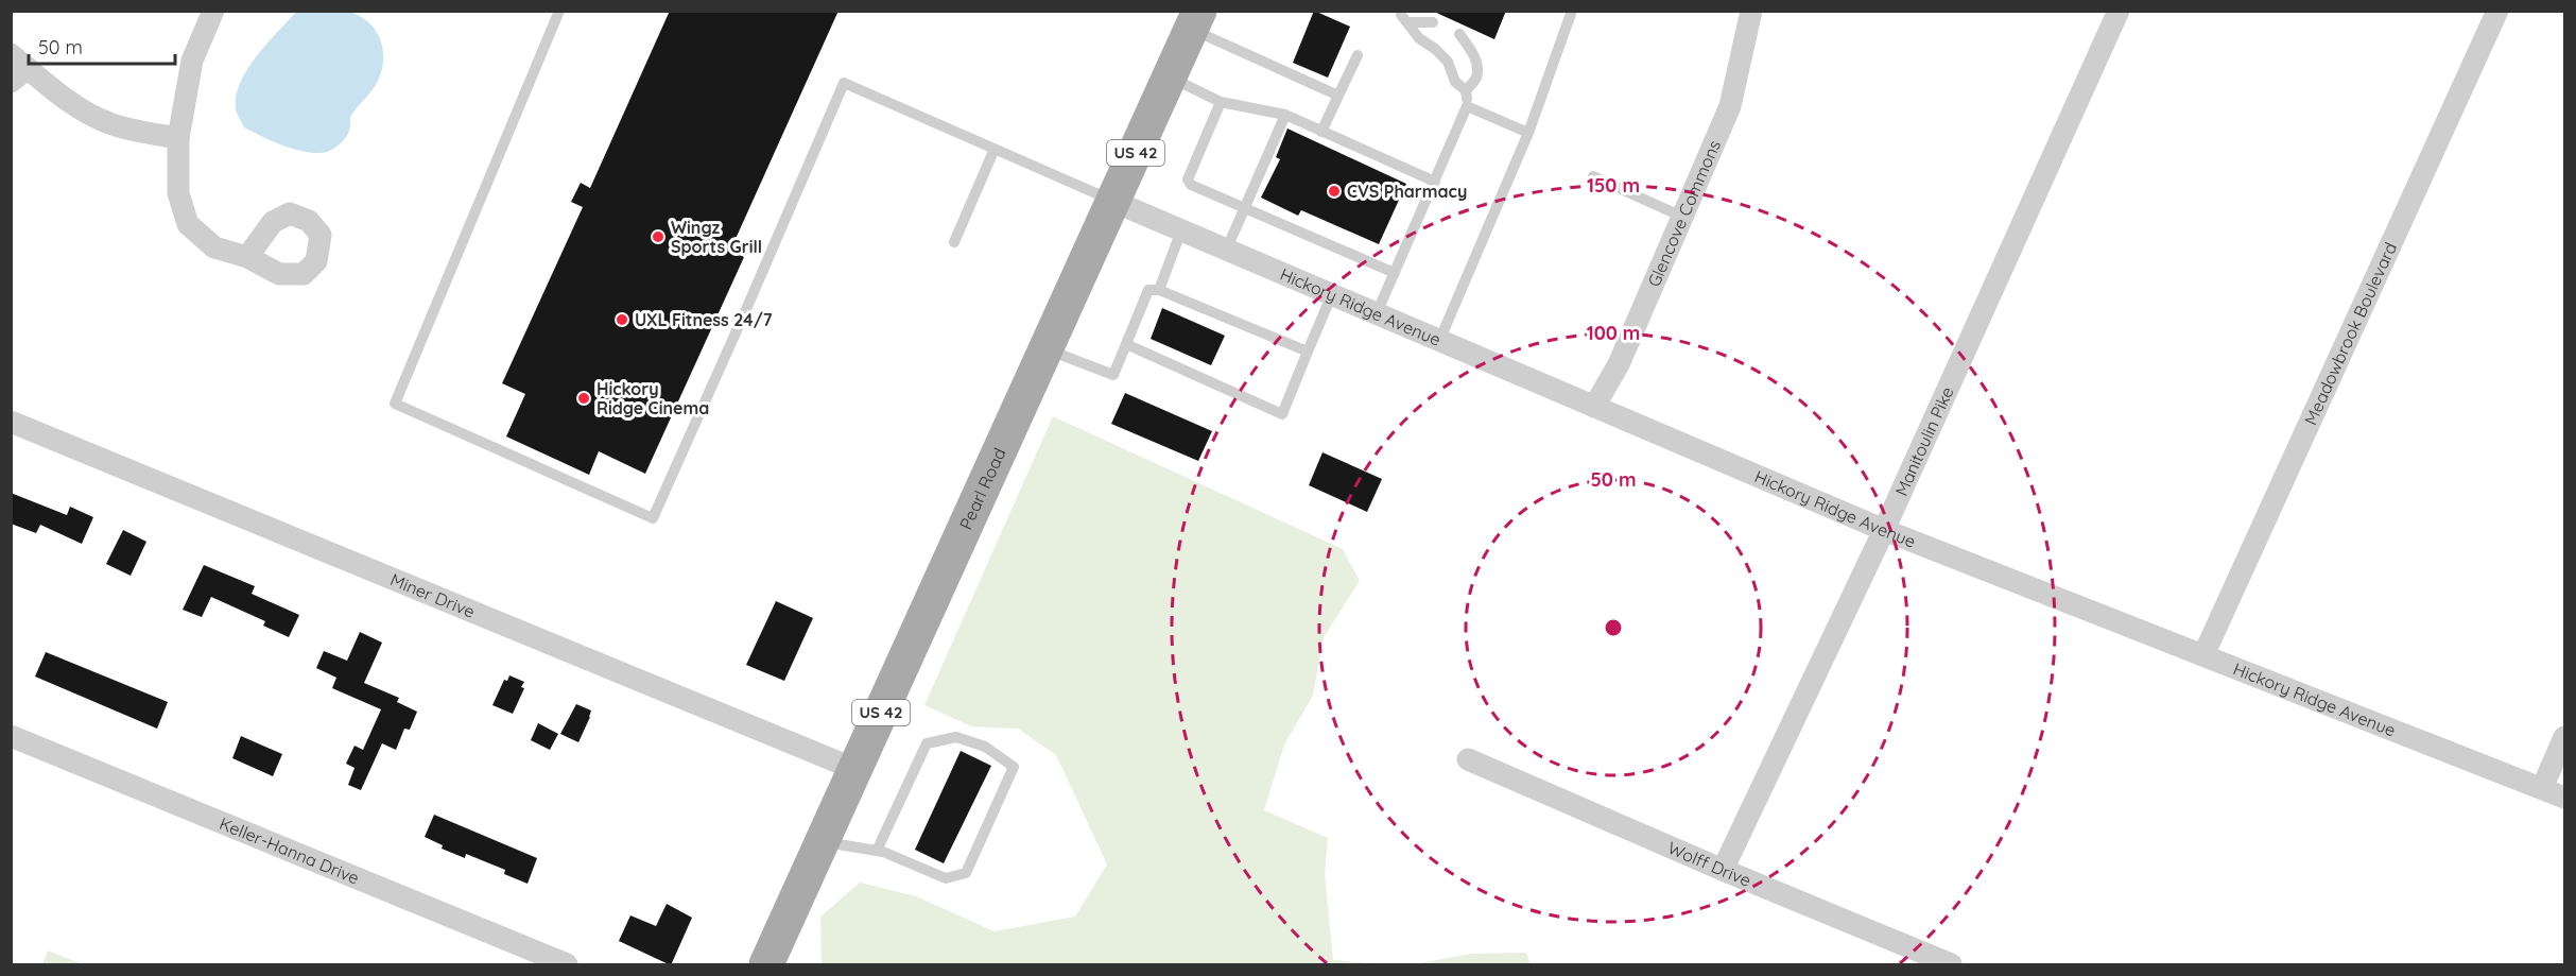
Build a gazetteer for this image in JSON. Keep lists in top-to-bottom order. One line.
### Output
{"streets":{"main road":["US 42","Pearl Road"],"street":["Glencove Commons","Hickory Ridge Avenue","Meadowbrook Boulevard","Manitoulin Pike","Miner Drive","Keller-Hanna Drive","Wolff Drive"]},"crossings":[["Glencove Commons","Hickory Ridge Avenue"],["Hickory Ridge Avenue","Meadowbrook Boulevard"],["Hickory Ridge Avenue","Manitoulin Pike"],["Hickory Ridge Avenue","Pearl Road"],["Manitoulin Pike","Wolff Drive"],["Pearl Road","Miner Drive"]],"places":["CVS Pharmacy","Wingz Sports Grill","UXL Fitness 24/7","Hickory Ridge Cinema"],"scale_bar":"50 m","rings":["150 m","100 m","50 m"]}
